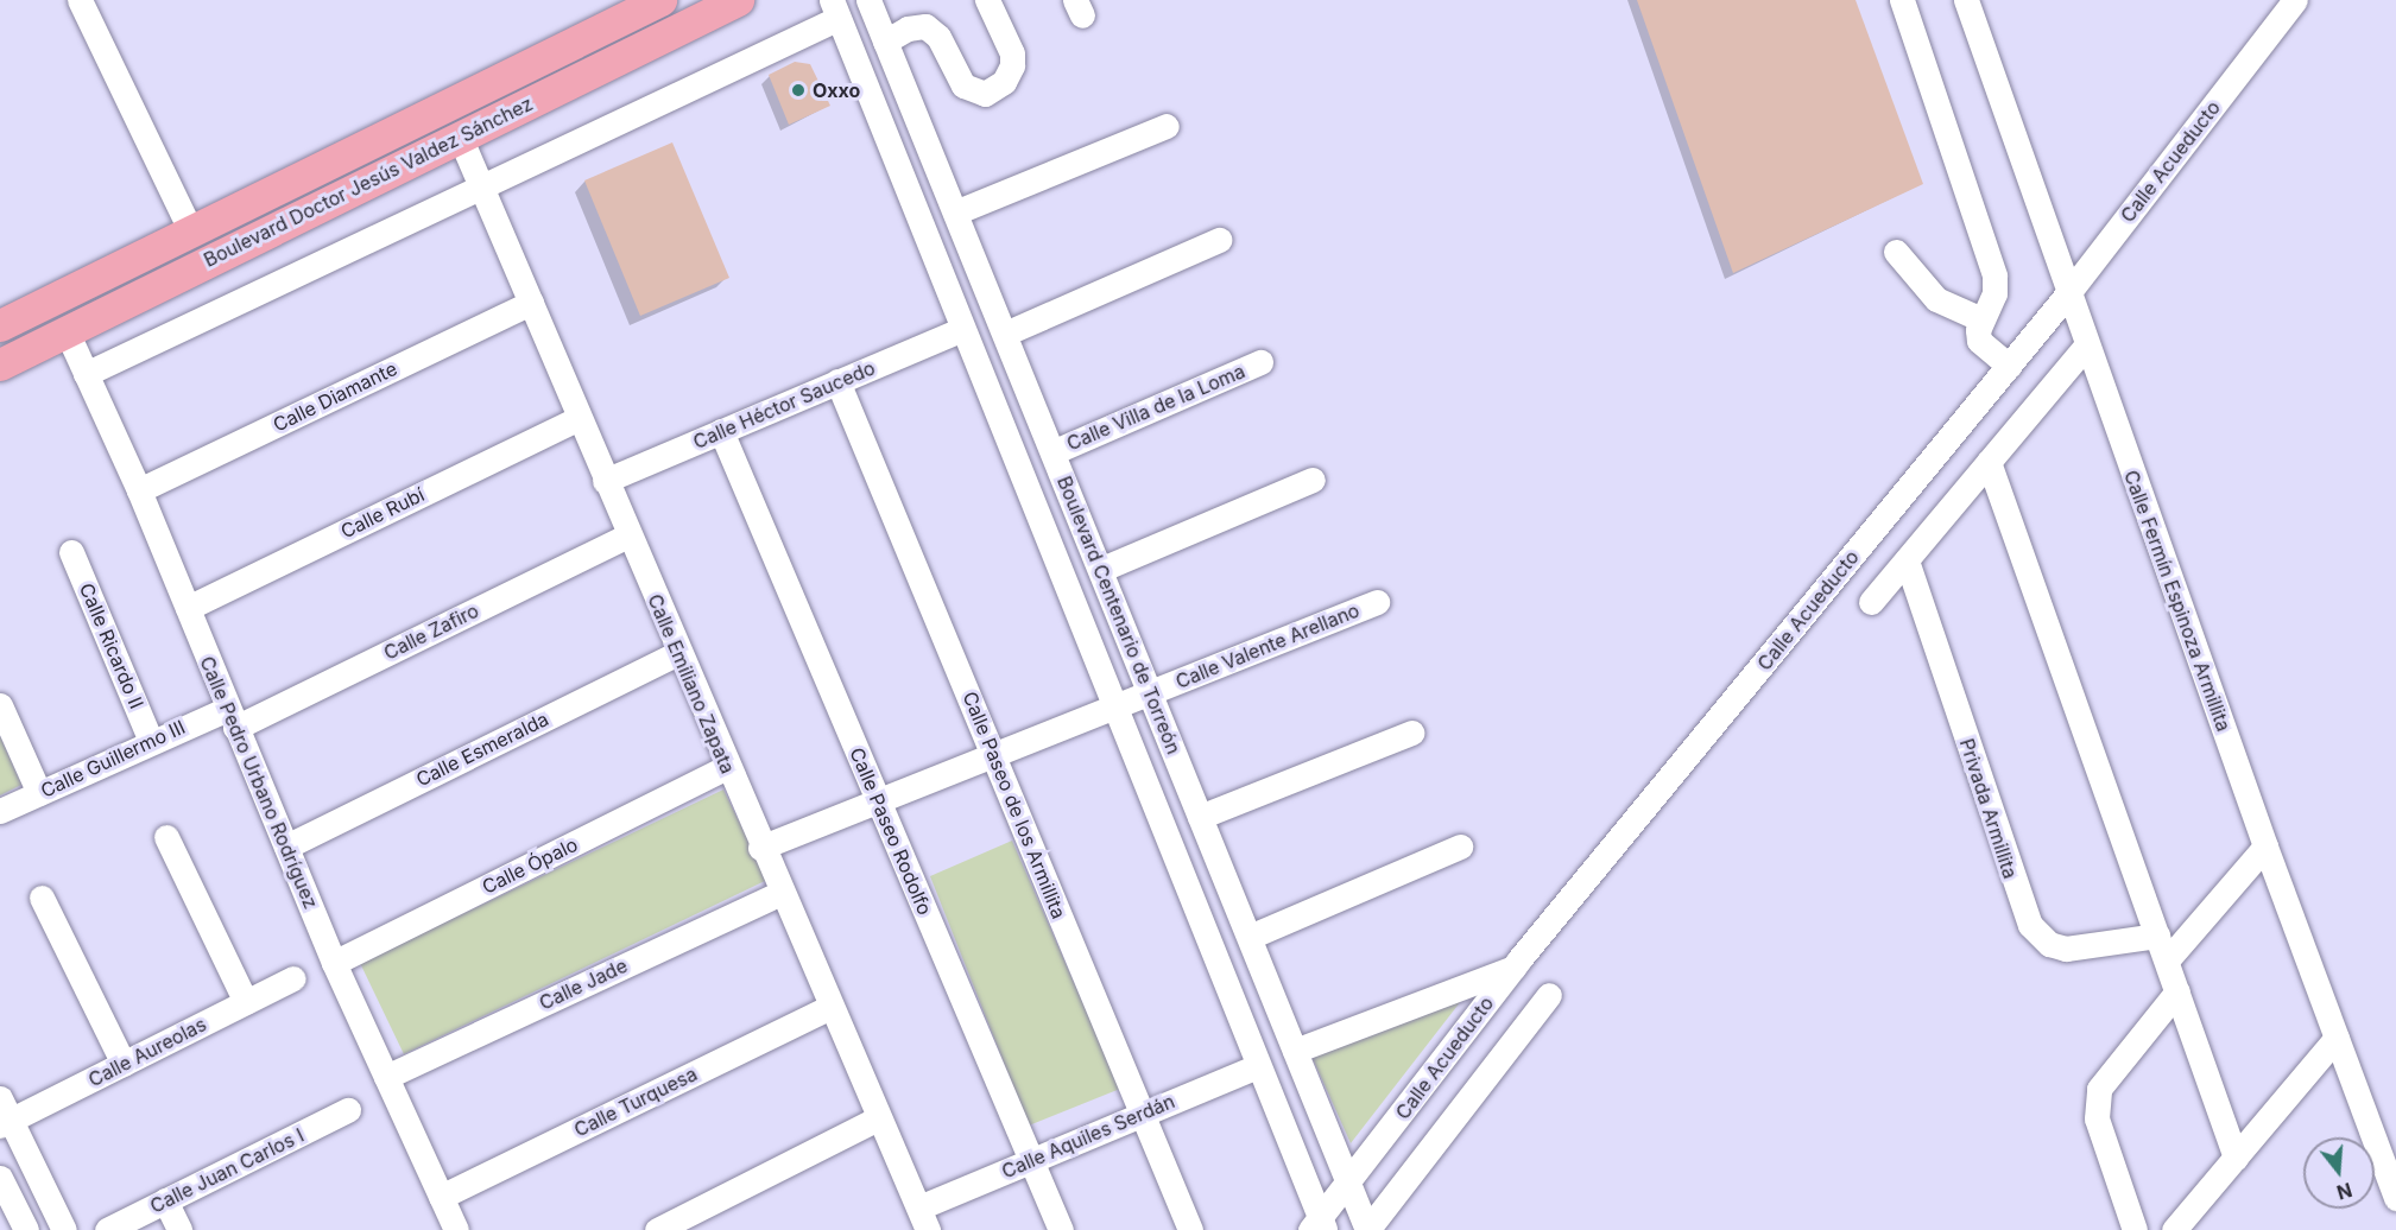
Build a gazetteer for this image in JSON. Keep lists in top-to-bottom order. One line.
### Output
{"streets":{"main road":["Boulevard Doctor Jesús Valdez Sánchez"],"street":["Calle Acueducto","Calle Diamante","Calle Héctor Saucedo","Calle Villa de la Loma","Calle Rubí","Calle Fermín Espinoza Armillita","Boulevard Centenario de Torreón","Calle Zafiro","Calle Ricardo II","Calle Valente Arellano","Calle Emiliano Zapata","Calle Esmeralda","Calle Guillermo III","Calle Pedro Urbano Rodríguez","Calle Paseo de los Armillita","Privada Armillita","Calle Paseo Rodolfo","Calle Ópalo","Calle Jade","Calle Aureolas","Calle Turquesa","Calle Aquiles Serdán","Calle Juan Carlos I"]},"crossings":[["Calle Acueducto","Calle Fermín Espinoza Armillita"],["Calle Acueducto","Boulevard Centenario de Torreón"],["Boulevard Doctor Jesús Valdez Sánchez","Calle Emiliano Zapata"],["Boulevard Doctor Jesús Valdez Sánchez","Calle Pedro Urbano Rodríguez"],["Calle Diamante","Calle Emiliano Zapata"],["Calle Diamante","Calle Pedro Urbano Rodríguez"],["Calle Héctor Saucedo","Boulevard Centenario de Torreón"],["Calle Héctor Saucedo","Calle Emiliano Zapata"],["Calle Héctor Saucedo","Calle Paseo de los Armillita"],["Calle Héctor Saucedo","Calle Paseo Rodolfo"],["Calle Villa de la Loma","Boulevard Centenario de Torreón"],["Calle Rubí","Calle Emiliano Zapata"],["Calle Rubí","Calle Pedro Urbano Rodríguez"],["Boulevard Centenario de Torreón","Calle Valente Arellano"],["Boulevard Centenario de Torreón","Calle Aquiles Serdán"],["Calle Zafiro","Calle Emiliano Zapata"],["Calle Zafiro","Calle Guillermo III"],["Calle Zafiro","Calle Pedro Urbano Rodríguez"],["Calle Ricardo II","Calle Guillermo III"],["Calle Valente Arellano","Calle Emiliano Zapata"],["Calle Valente Arellano","Calle Paseo de los Armillita"],["Calle Valente Arellano","Calle Paseo Rodolfo"],["Calle Emiliano Zapata","Calle Esmeralda"],["Calle Emiliano Zapata","Calle Ópalo"],["Calle Emiliano Zapata","Calle Jade"],["Calle Emiliano Zapata","Calle Turquesa"],["Calle Emiliano Zapata","Calle Aquiles Serdán"],["Calle Esmeralda","Calle Pedro Urbano Rodríguez"],["Calle Guillermo III","Calle Pedro Urbano Rodríguez"],["Calle Pedro Urbano Rodríguez","Calle Ópalo"],["Calle Pedro Urbano Rodríguez","Calle Jade"],["Calle Pedro Urbano Rodríguez","Calle Turquesa"],["Calle Paseo de los Armillita","Calle Aquiles Serdán"],["Calle Paseo Rodolfo","Calle Aquiles Serdán"]],"places":["Oxxo"],"north":"bottom"}
